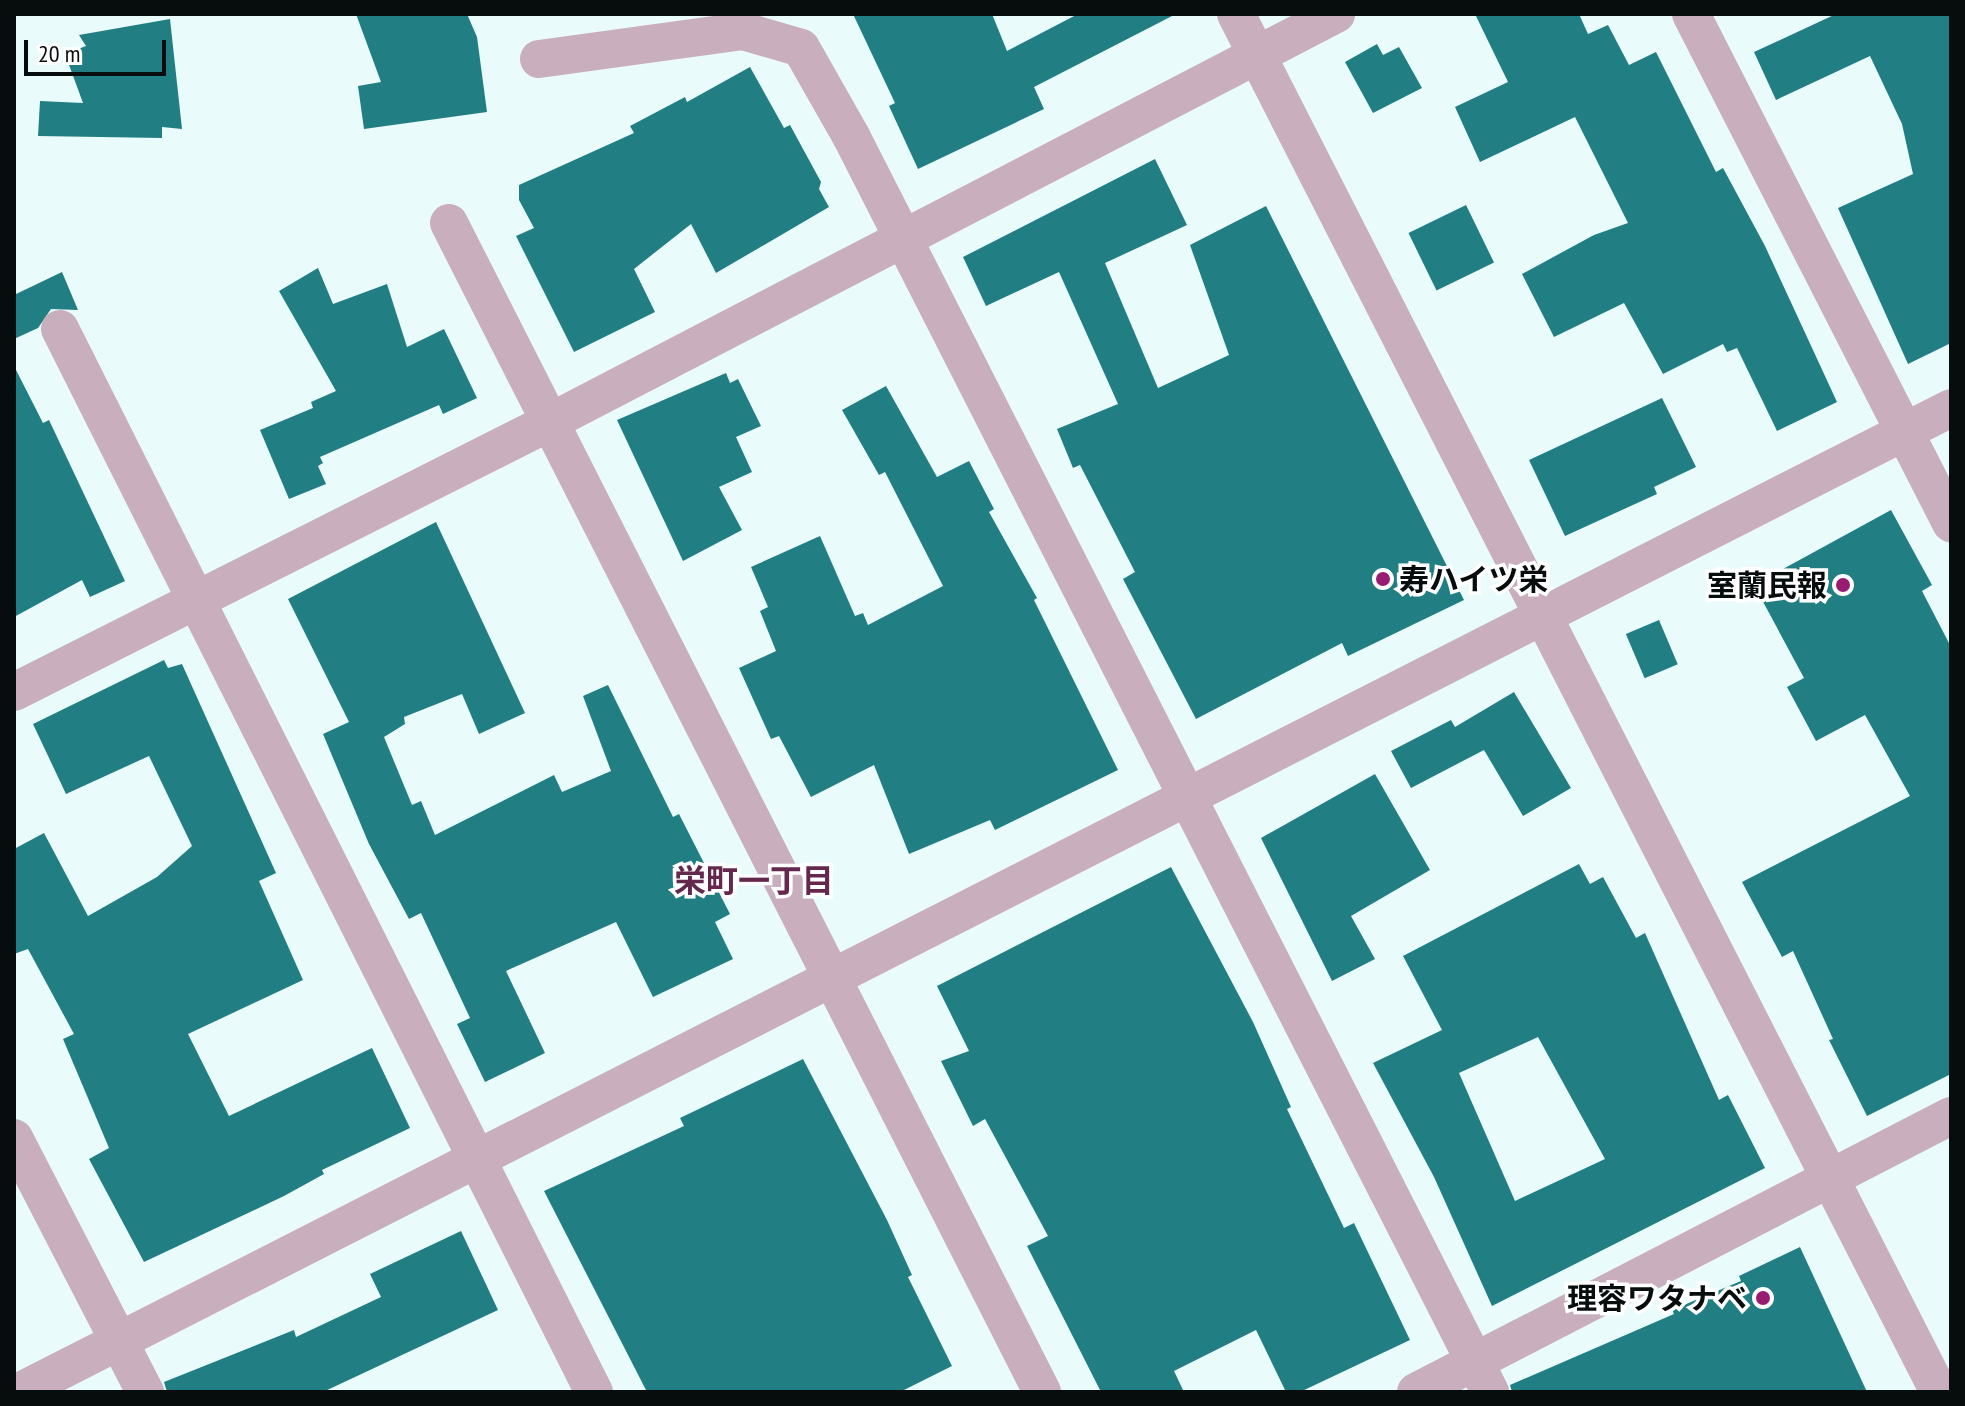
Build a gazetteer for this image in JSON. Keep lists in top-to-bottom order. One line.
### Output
{"districts":["栄町一丁目"],"places":["寿ハイツ栄","室蘭民報","理容ワタナベ"],"scale_bar":"20 m"}
